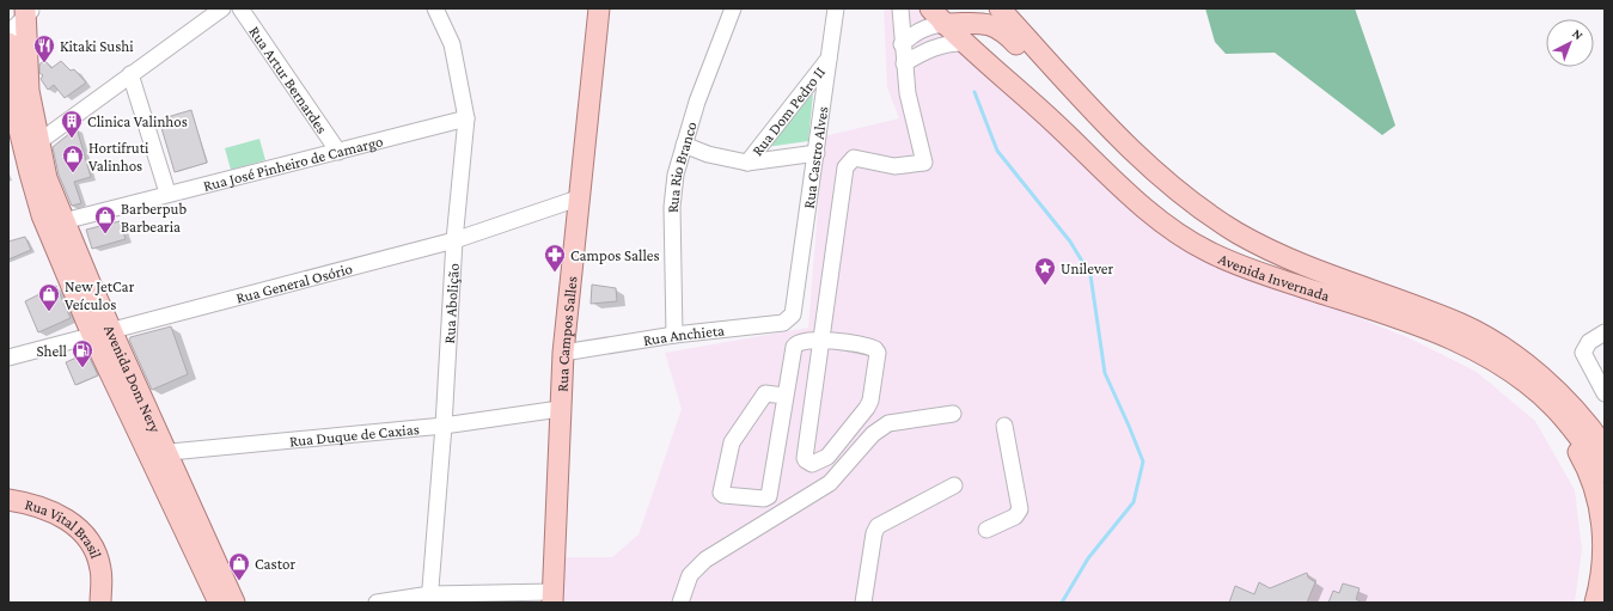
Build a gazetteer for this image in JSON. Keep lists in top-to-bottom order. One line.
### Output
{"streets":{"main road":["Avenida Invernada","Rua Campos Salles","Avenida Dom Nery","Rua Vital Brasil"],"street":["Rua Artur Bernardes","Rua Dom Pedro II","Rua Castro Alves","Rua José Pinheiro de Camargo","Rua Rio Branco","Rua General Osório","Rua Abolição","Rua Anchieta","Rua Duque de Caxias"]},"crossings":[["Rua Artur Bernardes","Rua José Pinheiro de Camargo"],["Rua Dom Pedro II","Rua Castro Alves"],["Rua Dom Pedro II","Rua Rio Branco"],["Rua Castro Alves","Rua Anchieta"],["Rua José Pinheiro de Camargo","Rua Abolição"],["Rua José Pinheiro de Camargo","Avenida Dom Nery"],["Rua Rio Branco","Rua Anchieta"],["Rua General Osório","Rua Abolição"],["Rua General Osório","Rua Campos Salles"],["Rua General Osório","Avenida Dom Nery"],["Rua Abolição","Rua Duque de Caxias"],["Rua Campos Salles","Rua Anchieta"],["Rua Campos Salles","Rua Duque de Caxias"],["Avenida Dom Nery","Rua Duque de Caxias"]],"places":{"restaurant":["Kitaki Sushi"],"building":["Clinica Valinhos"],"shop":["Hortifruti Valinhos","Barberpub Barbearia","New JetCar Veículos","Castor"],"pharmacy":["Campos Salles"],"place":["Unilever"],"fuel station":["Shell"]},"north":"top right"}
